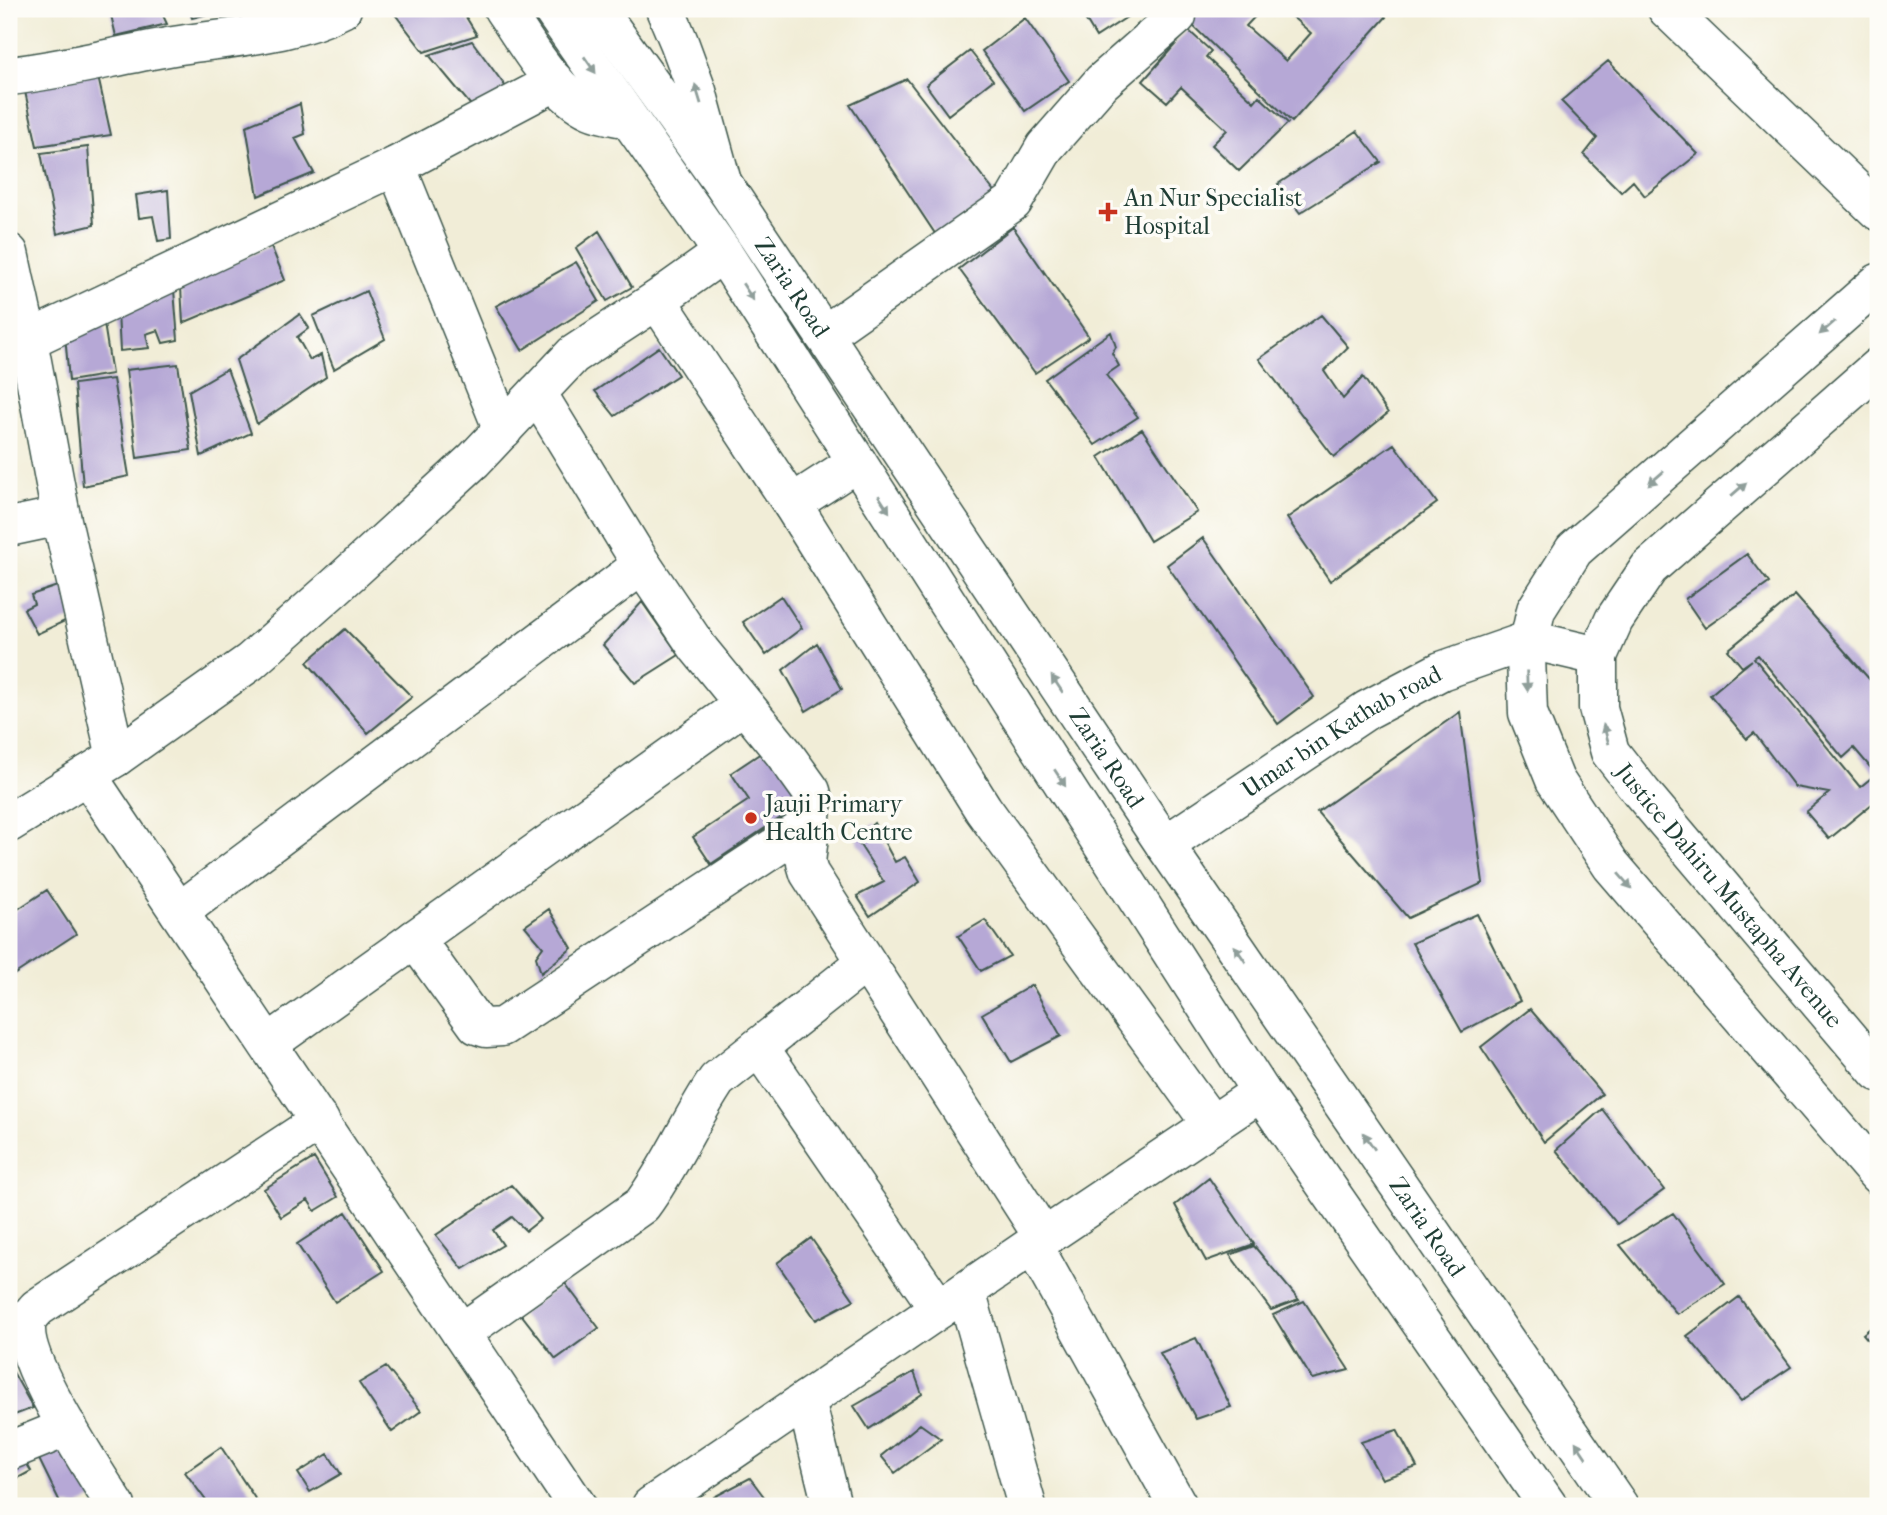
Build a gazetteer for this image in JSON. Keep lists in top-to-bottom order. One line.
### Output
{"streets":{"main road":["Zaria Road","Umar bin Kathab road","Justice Dahiru Mustapha Avenue"]},"crossings":[["Zaria Road","Umar bin Kathab road"]],"places":{"health":["An Nur Specialist Hospital"],"other":["Jauji Primary Health Centre"]}}
